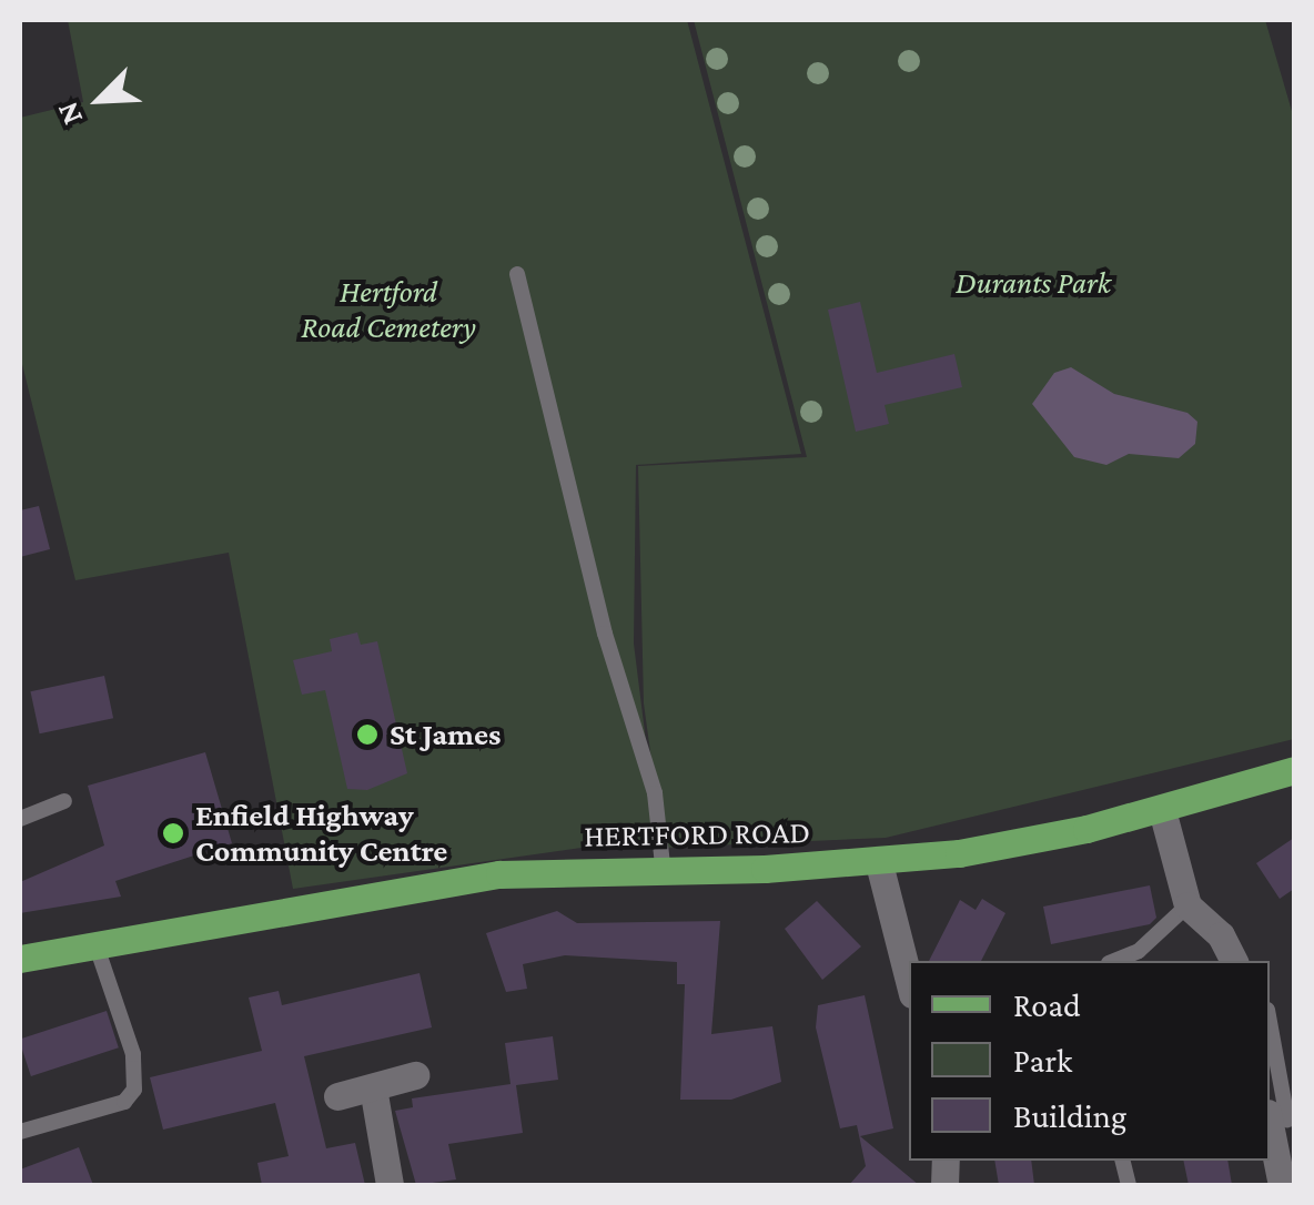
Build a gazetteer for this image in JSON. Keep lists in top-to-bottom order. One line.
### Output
{"streets":{"main road":["HERTFORD ROAD"]},"parks":["Durants Park","Hertford Road Cemetery"],"places":["St James","Enfield Highway Community Centre"],"legend":["Road","Park","Building"],"north":"bottom left"}
